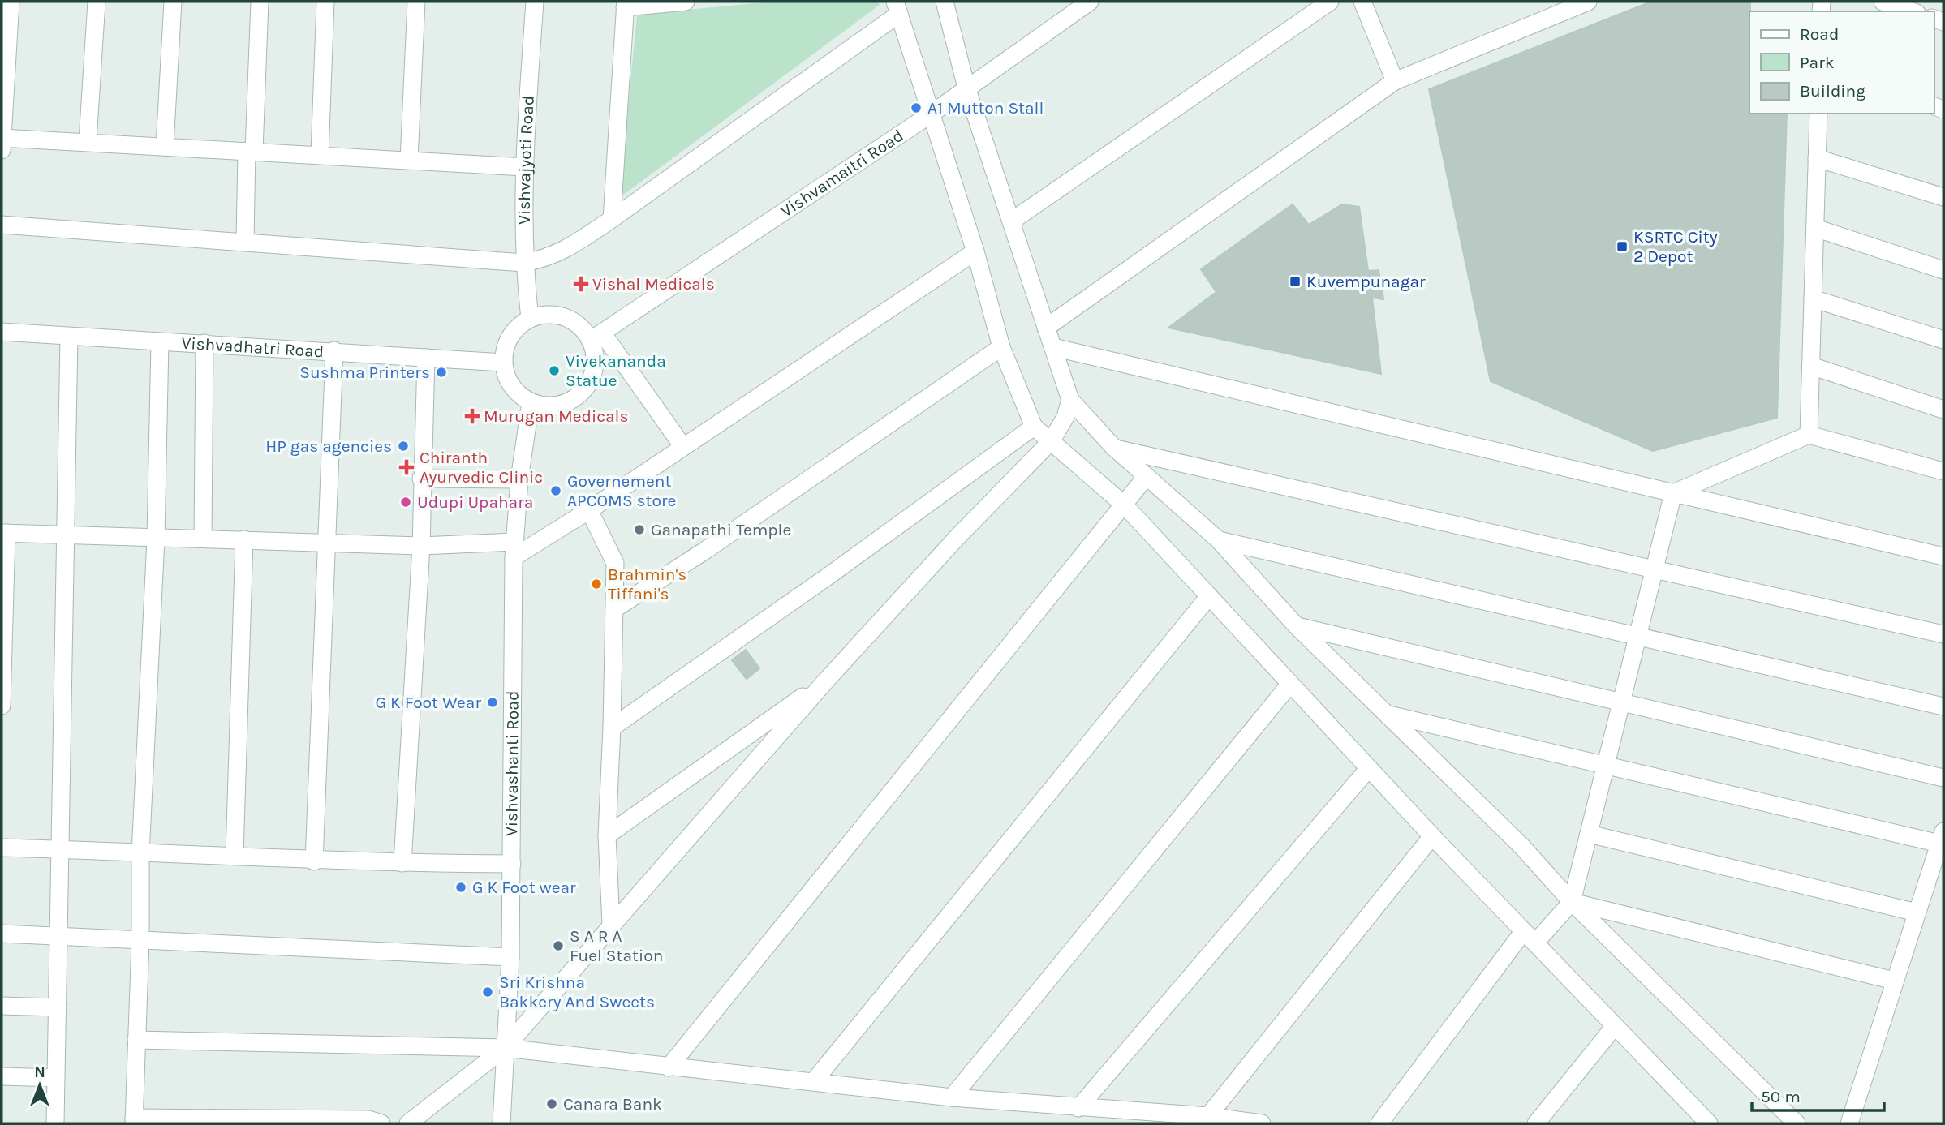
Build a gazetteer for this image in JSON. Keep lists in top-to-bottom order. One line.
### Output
{"streets":{"street":["Vishvajyoti Road","Vishvamaitri Road","Vishvadhatri Road","Vishvashanti Road"]},"crossings":[["Vishvajyoti Road","Vishvamaitri Road"],["Vishvajyoti Road","Vishvadhatri Road"],["Vishvajyoti Road","Vishvashanti Road"],["Vishvamaitri Road","Vishvadhatri Road"],["Vishvamaitri Road","Vishvashanti Road"],["Vishvadhatri Road","Vishvashanti Road"]],"places":{"other":["A1 Mutton Stall","Vivekananda Statue","Sushma Printers","HP gas agencies","Governement APCOMS store","Udupi Upahara","Ganapathi Temple","Brahmin's Tiffani's","G K Foot Wear","G K Foot wear","S A R A Fuel Station","Sri Krishna Bakkery And Sweets","Canara Bank"],"transit":["KSRTC City 2 Depot","Kuvempunagar"],"health":["Vishal Medicals","Murugan Medicals","Chiranth Ayurvedic Clinic"]},"legend":["Road","Park","Building"],"scale_bar":"50 m","north":"top"}
